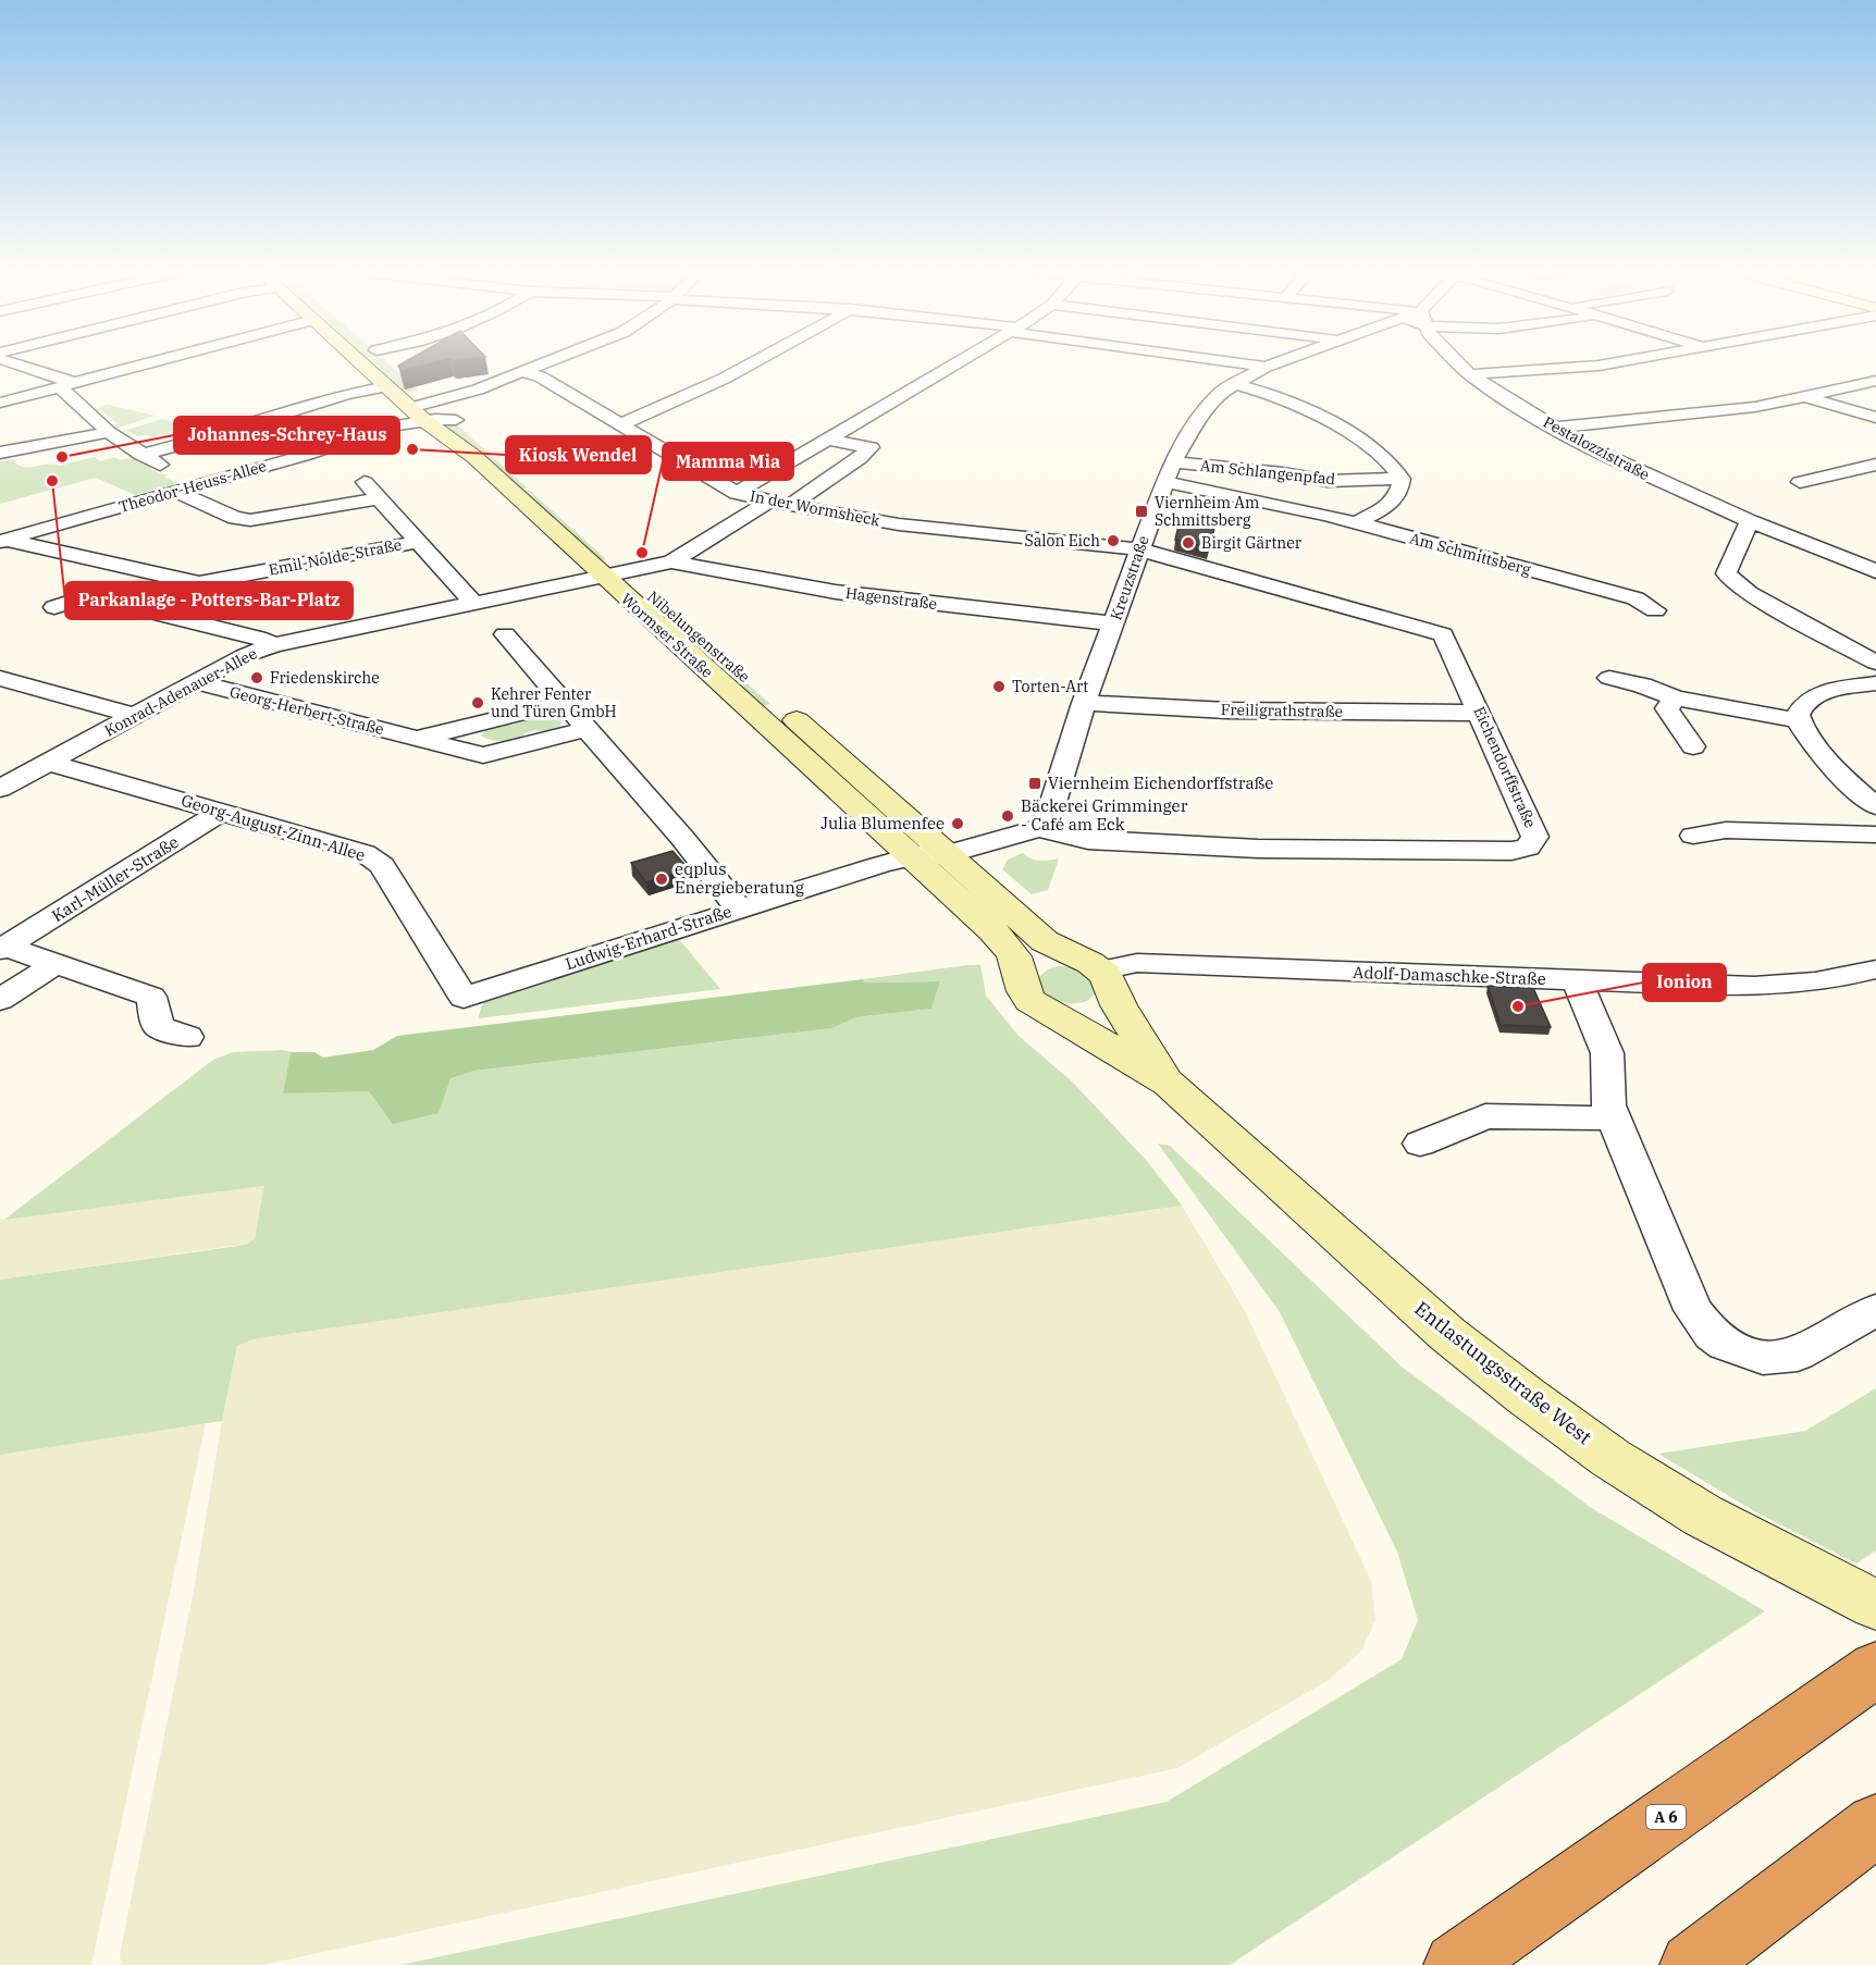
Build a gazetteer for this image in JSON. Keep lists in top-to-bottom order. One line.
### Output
{"streets":{"highway":["A 6"],"street":["Pestalozzistraße","Am Schlangenpfad","Theodor-Heuss-Allee","In der Wormsheck","Am Schmittsberg","Emil-Nolde-Straße","Kreuzstraße","Hagenstraße","Wormser Straße","Nibelungenstraße","Konrad-Adenauer-Allee","Georg-Herbert-Straße","Freiligrathstraße","Eichendorffstraße","Georg-August-Zinn-Allee","Karl-Müller-Straße","Ludwig-Erhard-Straße","Adolf-Damaschke-Straße","Entlastungsstraße West"]},"crossings":[["Am Schlangenpfad","Kreuzstraße"],["Theodor-Heuss-Allee","Wormser Straße"],["In der Wormsheck","Kreuzstraße"],["In der Wormsheck","Eichendorffstraße"],["Am Schmittsberg","Kreuzstraße"],["Kreuzstraße","Hagenstraße"],["Kreuzstraße","Freiligrathstraße"],["Kreuzstraße","Eichendorffstraße"],["Hagenstraße","Konrad-Adenauer-Allee"],["Wormser Straße","Nibelungenstraße"],["Wormser Straße","Konrad-Adenauer-Allee"],["Wormser Straße","Ludwig-Erhard-Straße"],["Wormser Straße","Entlastungsstraße West"],["Nibelungenstraße","Konrad-Adenauer-Allee"],["Nibelungenstraße","Ludwig-Erhard-Straße"],["Nibelungenstraße","Adolf-Damaschke-Straße"],["Nibelungenstraße","Entlastungsstraße West"],["Konrad-Adenauer-Allee","Georg-Herbert-Straße"],["Konrad-Adenauer-Allee","Georg-August-Zinn-Allee"],["Freiligrathstraße","Eichendorffstraße"],["Georg-August-Zinn-Allee","Karl-Müller-Straße"],["Georg-August-Zinn-Allee","Ludwig-Erhard-Straße"],["Adolf-Damaschke-Straße","Entlastungsstraße West"]],"places":{"other":["Kiosk Wendel","Johannes-Schrey-Haus","Parkanlage - Potters-Bar-Platz","Salon Eich","Birgit Gärtner","Mamma Mia","Friedenskirche","Torten-Art","Kehrer Fenter und Türen GmbH","Bäckerei Grimminger - Café am Eck","Julia Blumenfee","eqplus Energieberatung","Ionion"],"transit":["Viernheim Am Schmittsberg","Viernheim Eichendorffstraße"]}}
